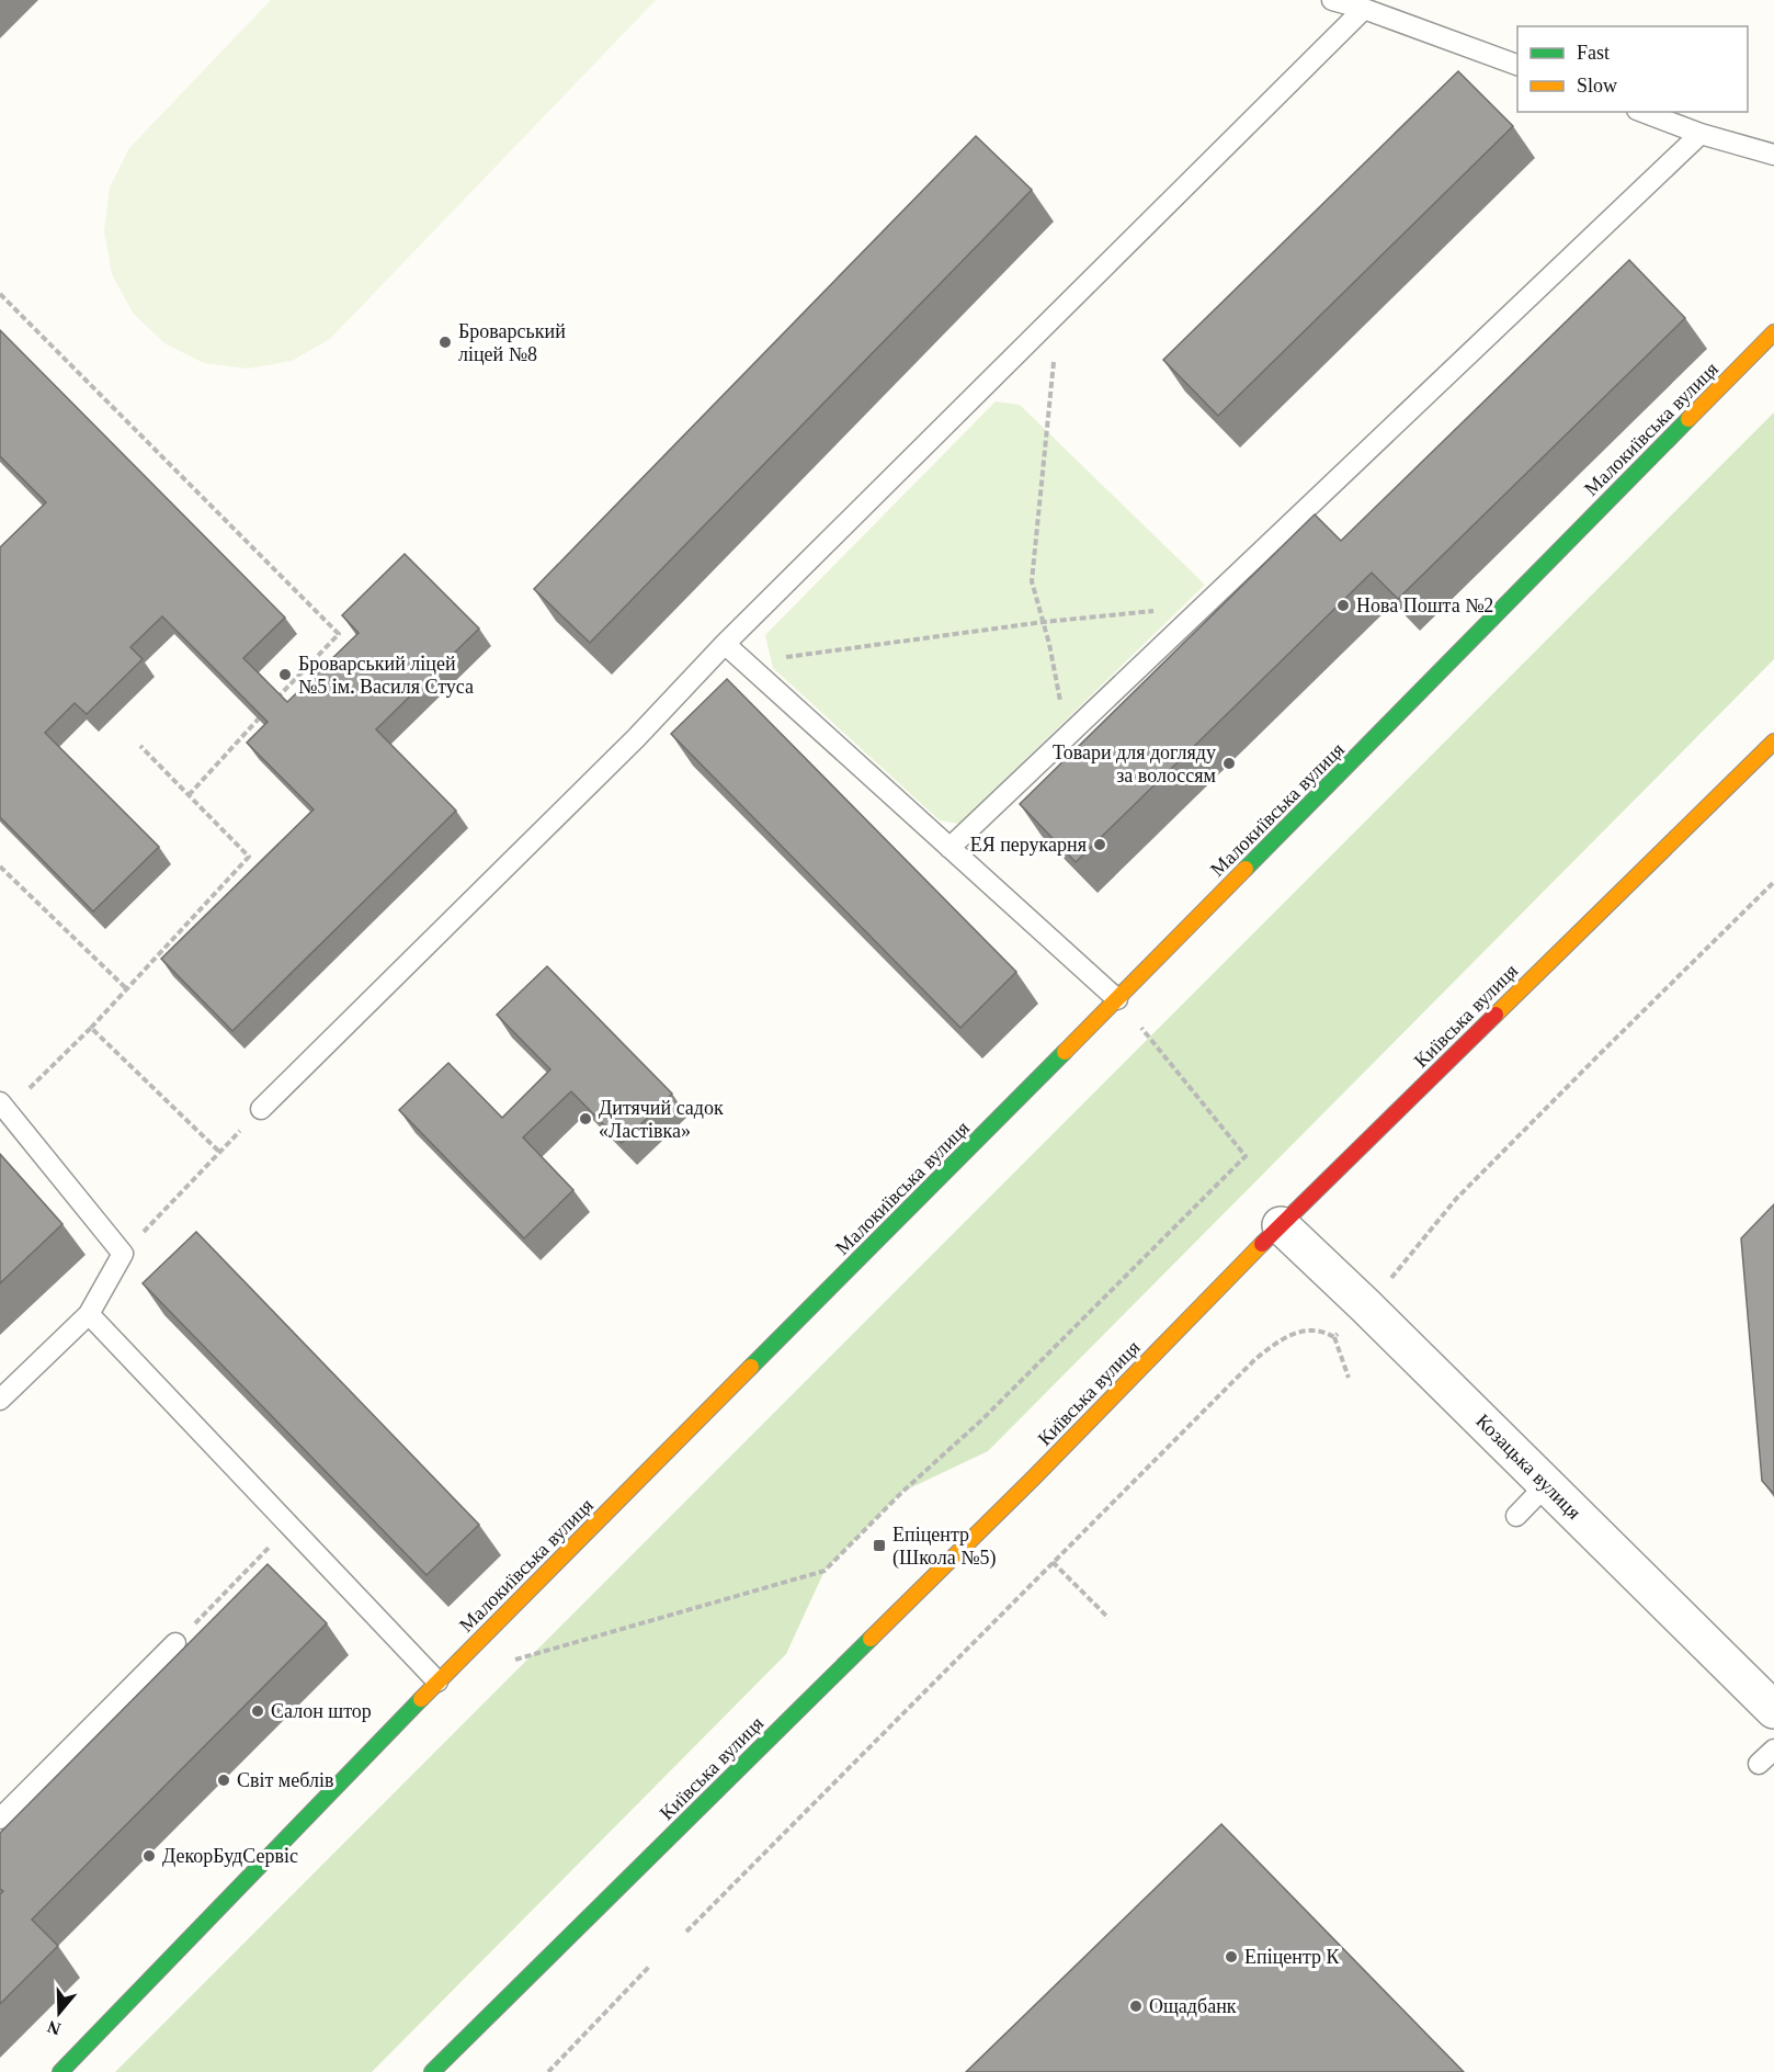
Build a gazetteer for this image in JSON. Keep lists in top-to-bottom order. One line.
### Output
{"streets":{"street":["Малокиївська вулиця","Київська вулиця","Козацька вулиця"]},"crossings":[["Київська вулиця","Козацька вулиця"]],"places":{"other":["Броварський ліцей №8","Нова Пошта №2","Броварський ліцей №5 ім. Василя Стуса","Товари для догляду за волоссям","ЕЯ перукарня","Дитячий садок «Ластівка»","Салон штор","Світ меблів","ДекорБудСервіс","Епіцентр К","Ощадбанк"],"transit":["Епіцентр (Школа №5)"]},"legend":["Fast","Slow"],"north":"bottom"}
